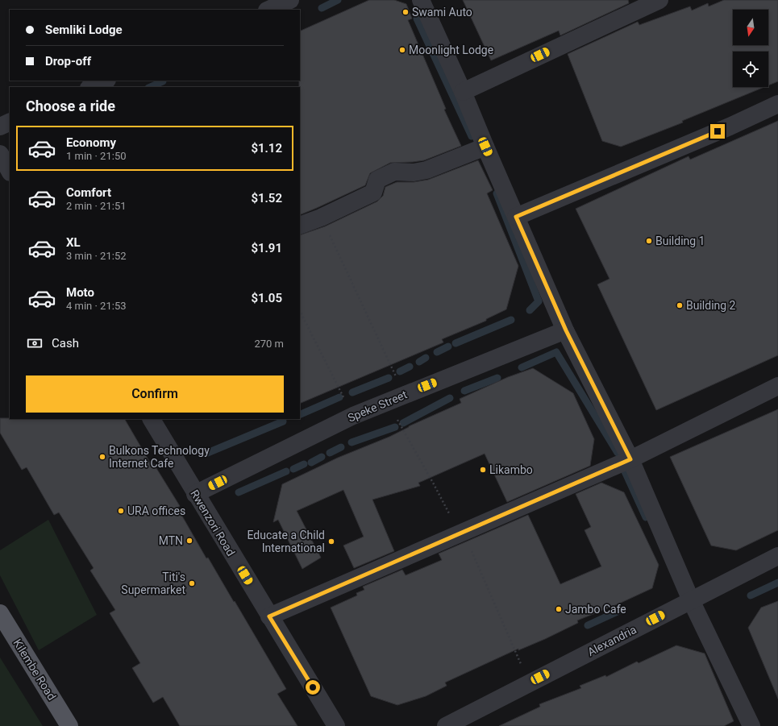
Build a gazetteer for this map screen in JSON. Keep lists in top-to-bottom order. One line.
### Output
{"streets":{"main road":["Kilembe Road"],"street":["Speke Street","Rwenzori Road","Alexandria"]},"crossings":[["Speke Street","Rwenzori Road"]],"places":["Swami Auto","Moonlight Lodge","Building 1","Building 2","Bulkons Technology Internet Cafe","Likambo","URA offices","MTN","Educate a Child International","Titi's Supermarket","Jambo Cafe"],"north":"bottom","page":{"banner":["Semliki Lodge","Drop-off"],"heading":"Choose a ride","list":[{"name":"Economy","note":"1 min · 21:50","value":"$1.12"},{"name":"Comfort","note":"2 min · 21:51","value":"$1.52"},{"name":"XL","note":"3 min · 21:52","value":"$1.91"},{"name":"Moto","note":"4 min · 21:53","value":"$1.05"}],"pay":["Cash","270 m"],"buttons":"Confirm"}}
